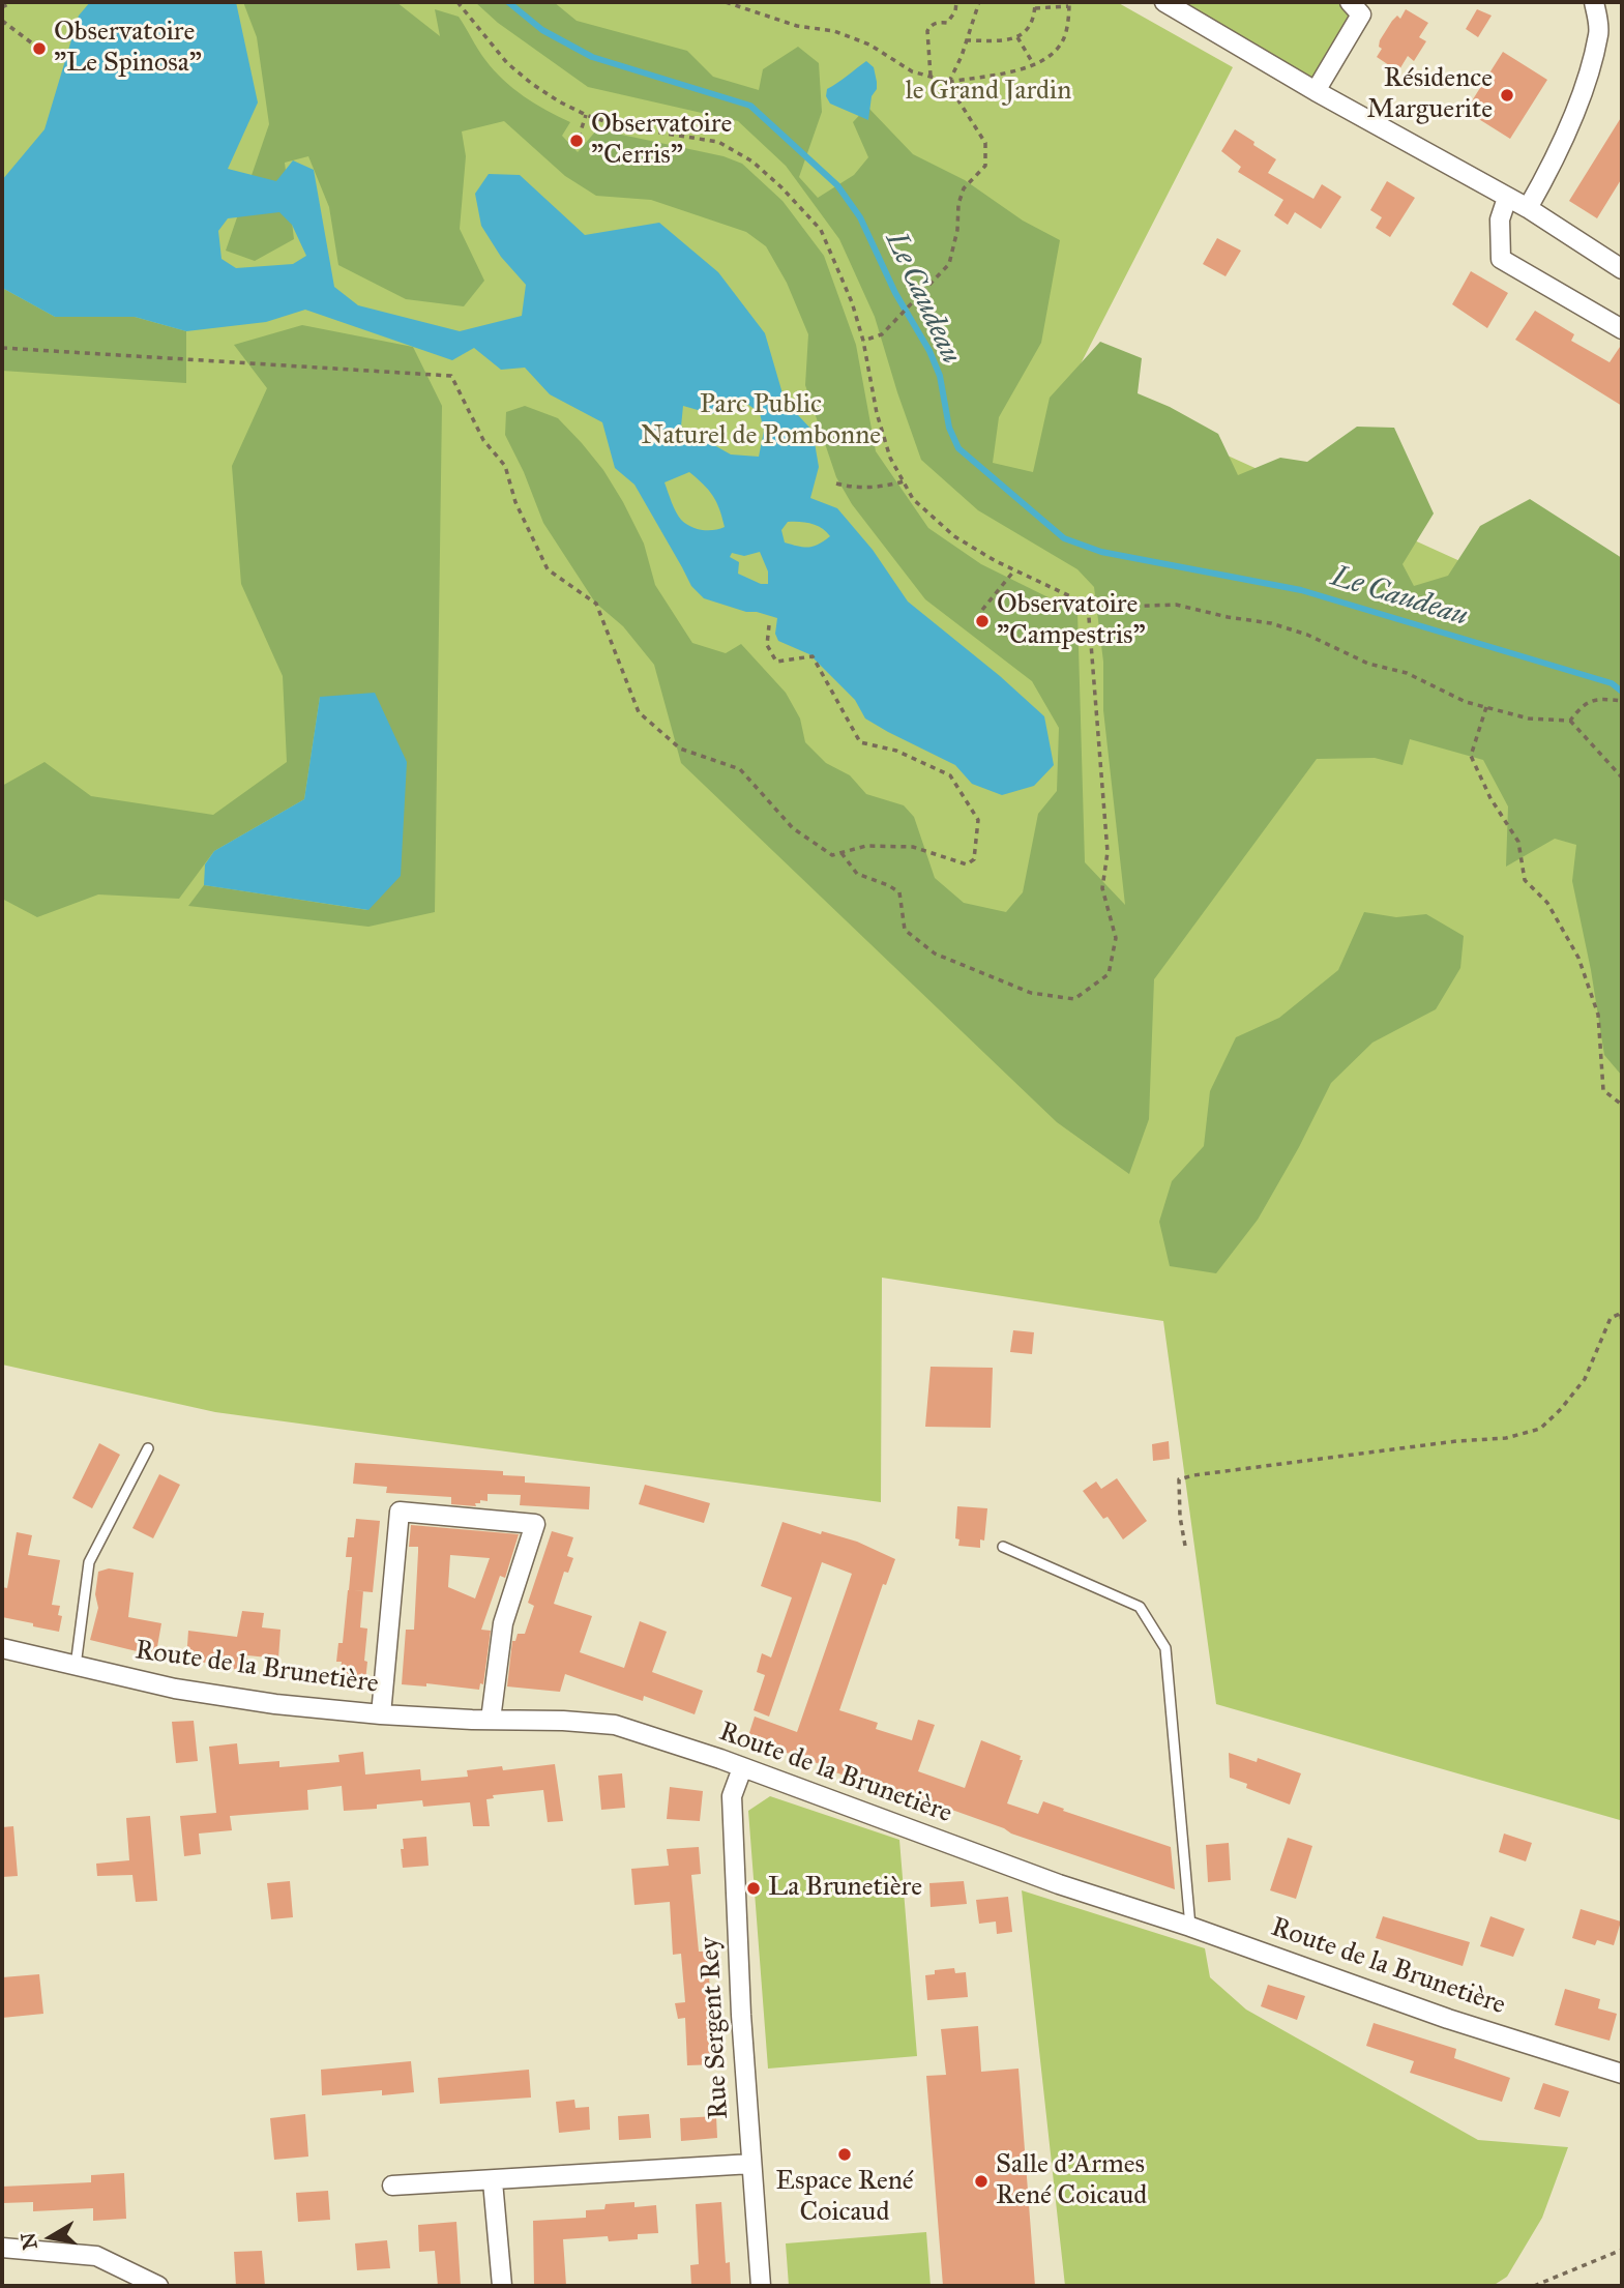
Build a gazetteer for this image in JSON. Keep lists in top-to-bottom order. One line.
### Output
{"streets":{"street":["Route de la Brunetière","Rue Sergent Rey"]},"crossings":[["Route de la Brunetière","Rue Sergent Rey"]],"water":["Le Caudeau"],"parks":["le Grand Jardin","Parc Public Naturel de Pombonne"],"places":["Observatoire \"Le Spinosa\"","Résidence Marguerite","Observatoire \"Cerris\"","Observatoire \"Campestris\"","La Brunetière","Espace René Coicaud","Salle d'Armes René Coicaud"],"north":"left"}
